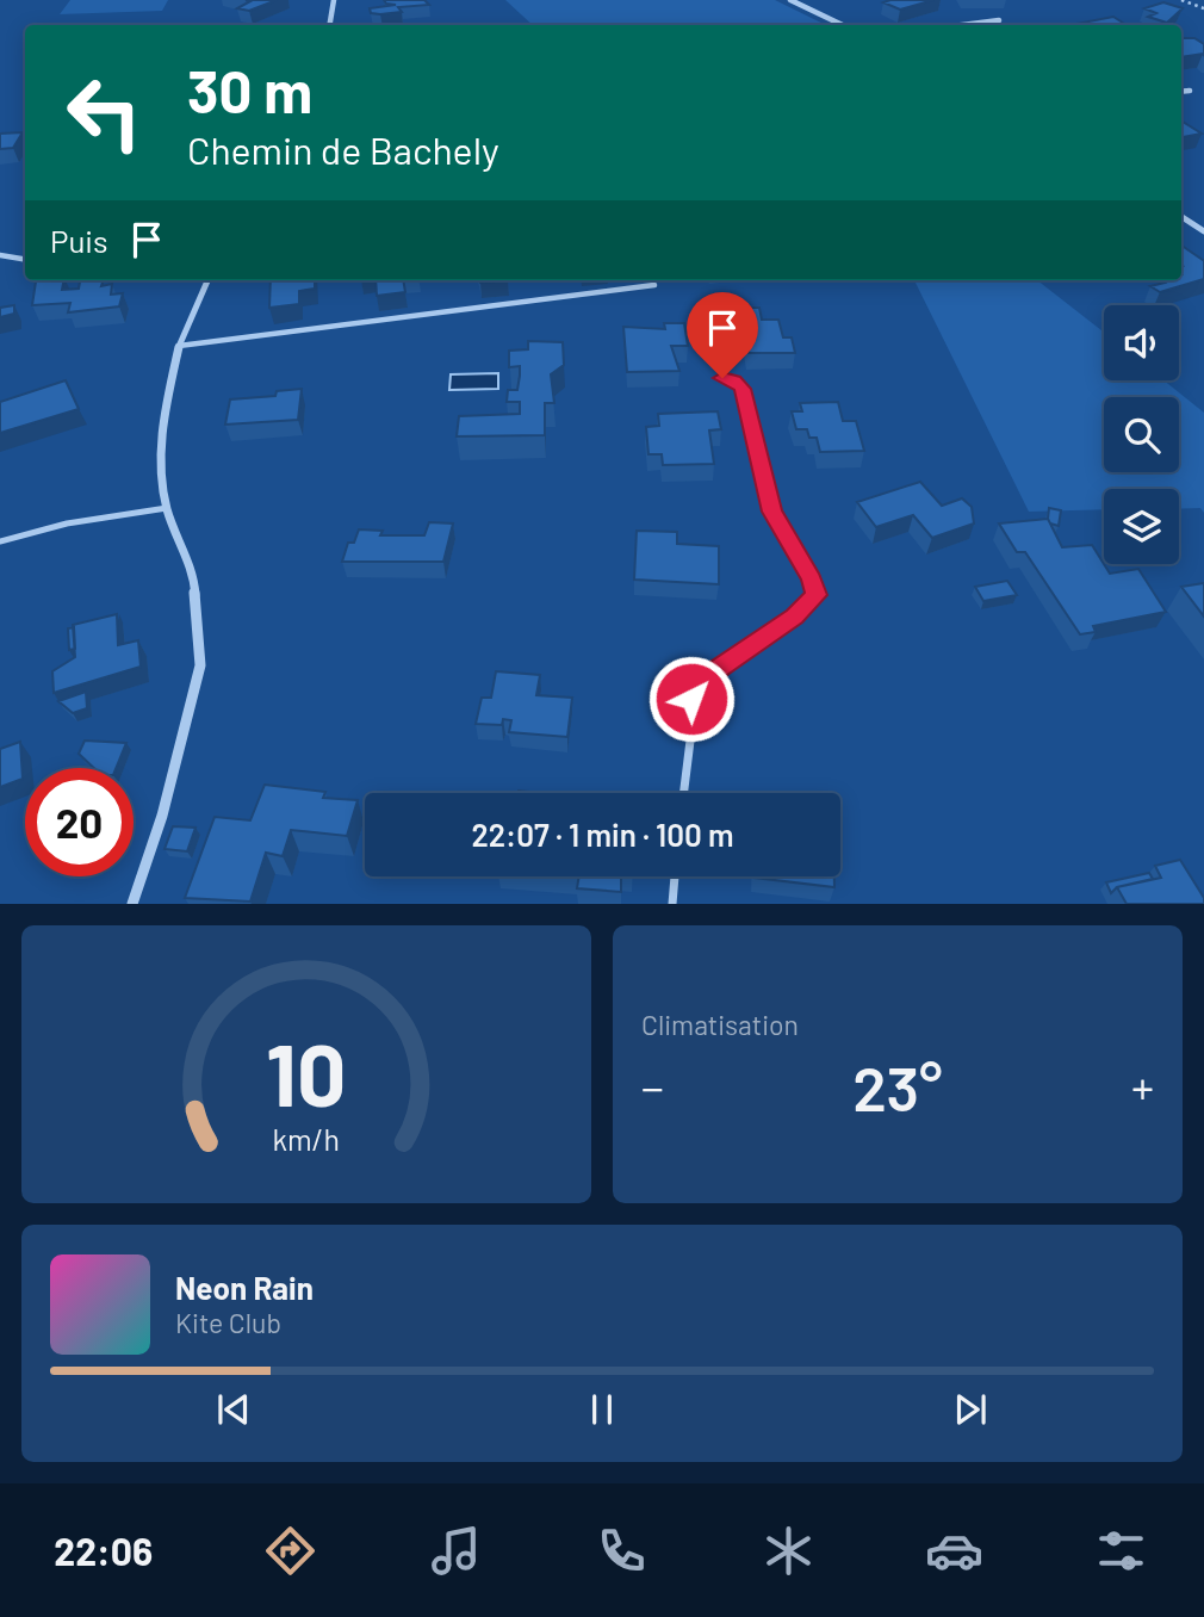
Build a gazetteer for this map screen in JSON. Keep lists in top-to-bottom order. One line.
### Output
{"page":{"turn":["30 m","Chemin de Bachely"],"then":"Puis","limit":"20","trip":"22:07 · 1 min · 100 m","tile":"Climatisation","heat":["−","23°","+"],"song":["Neon Rain","Kite Club"],"tabs":"22:06","gauge":["10","km/h"]}}
